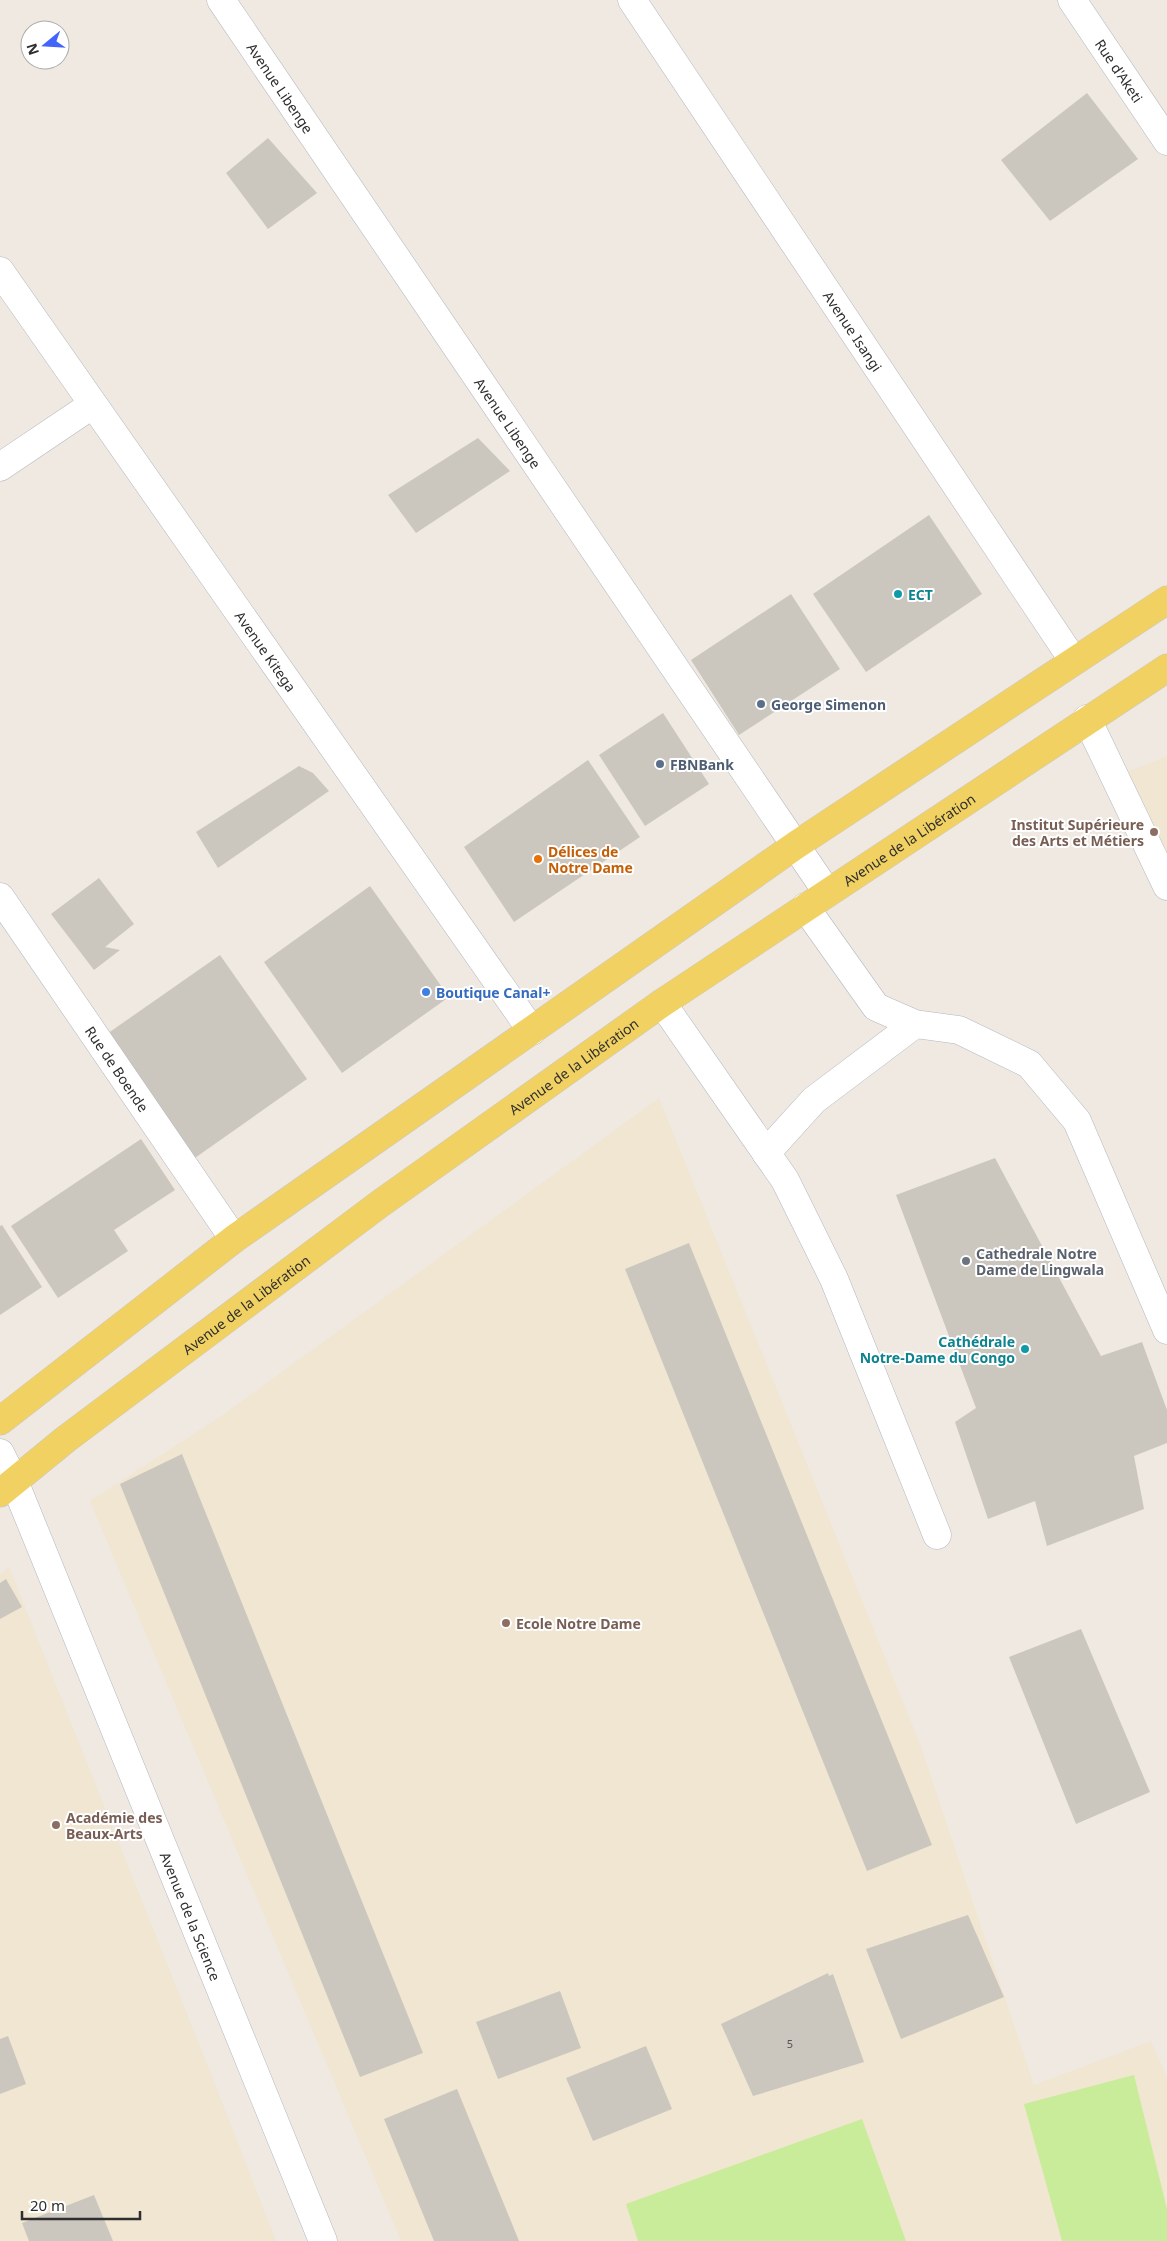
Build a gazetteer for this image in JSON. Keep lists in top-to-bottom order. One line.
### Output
{"streets":{"main road":["Avenue de la Libération"],"street":["Rue d'Aketi","Avenue Libenge","Avenue Isangi","Avenue Kitega","Rue de Boende","Avenue de la Science"]},"crossings":[["Avenue Libenge","Avenue de la Libération"],["Avenue de la Libération","Avenue de la Science"]],"places":["ECT","George Simenon","FBNBank","Institut Supérieure des Arts et Métiers","Délices de Notre Dame","Boutique Canal+","Cathedrale Notre Dame de Lingwala","Cathédrale Notre-Dame du Congo","Ecole Notre Dame","Académie des Beaux-Arts"],"house_numbers":["5"],"scale_bar":"20 m","north":"left"}
